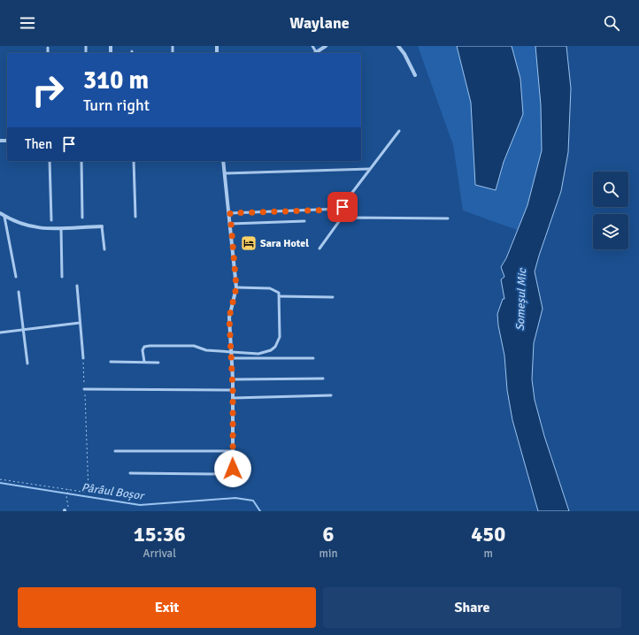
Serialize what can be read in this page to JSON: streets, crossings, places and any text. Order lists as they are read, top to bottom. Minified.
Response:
{"water":["Someșul Mic","Pârâul Boșor"],"places":{"hotel":["Sara Hotel"]},"page":{"header":"Waylane","turn":["310 m","Turn right"],"then":"Then","eta":["15:36","Arrival","6","min","450","m"],"buttons":["Exit","Share"]}}
